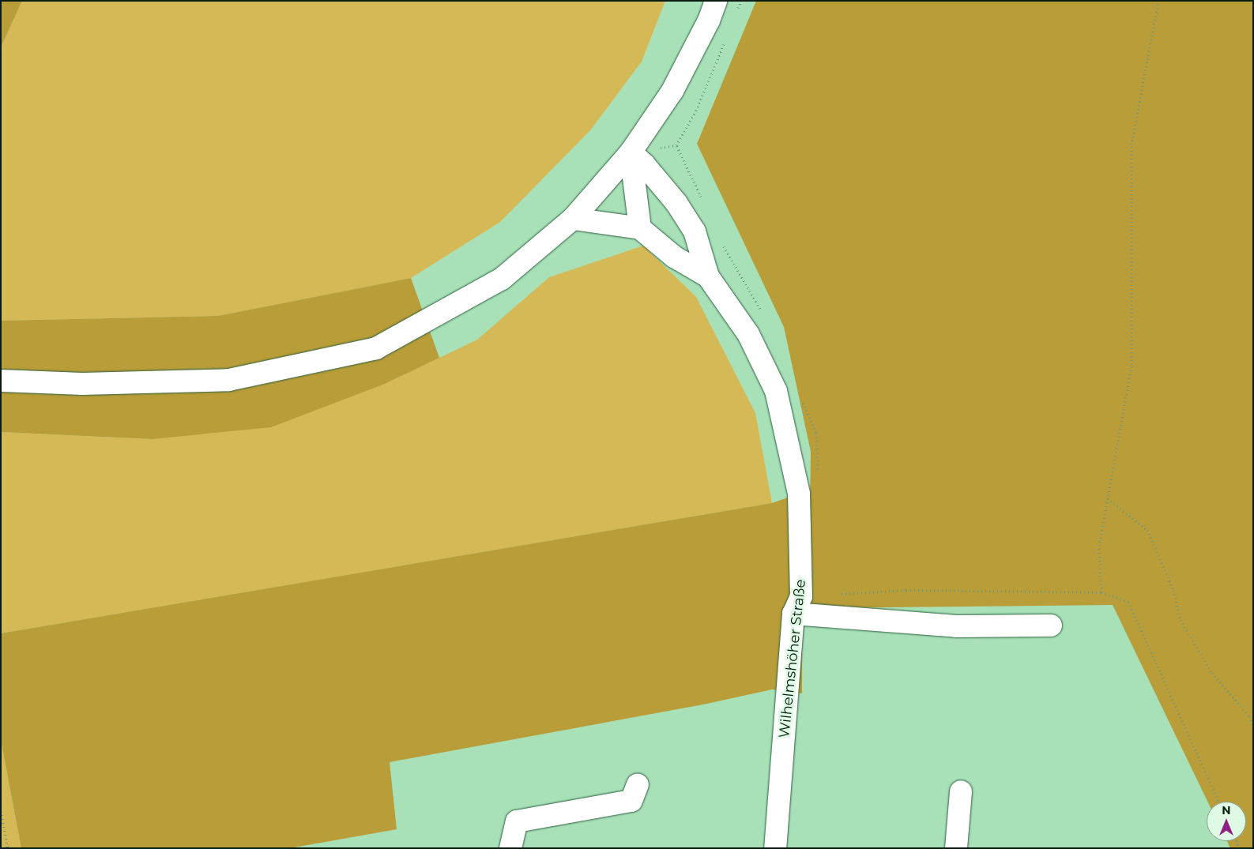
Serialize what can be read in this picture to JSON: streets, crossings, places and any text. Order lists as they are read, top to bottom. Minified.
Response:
{"streets":{"street":["Wilhelmshöher Straße"]},"north":"top"}
